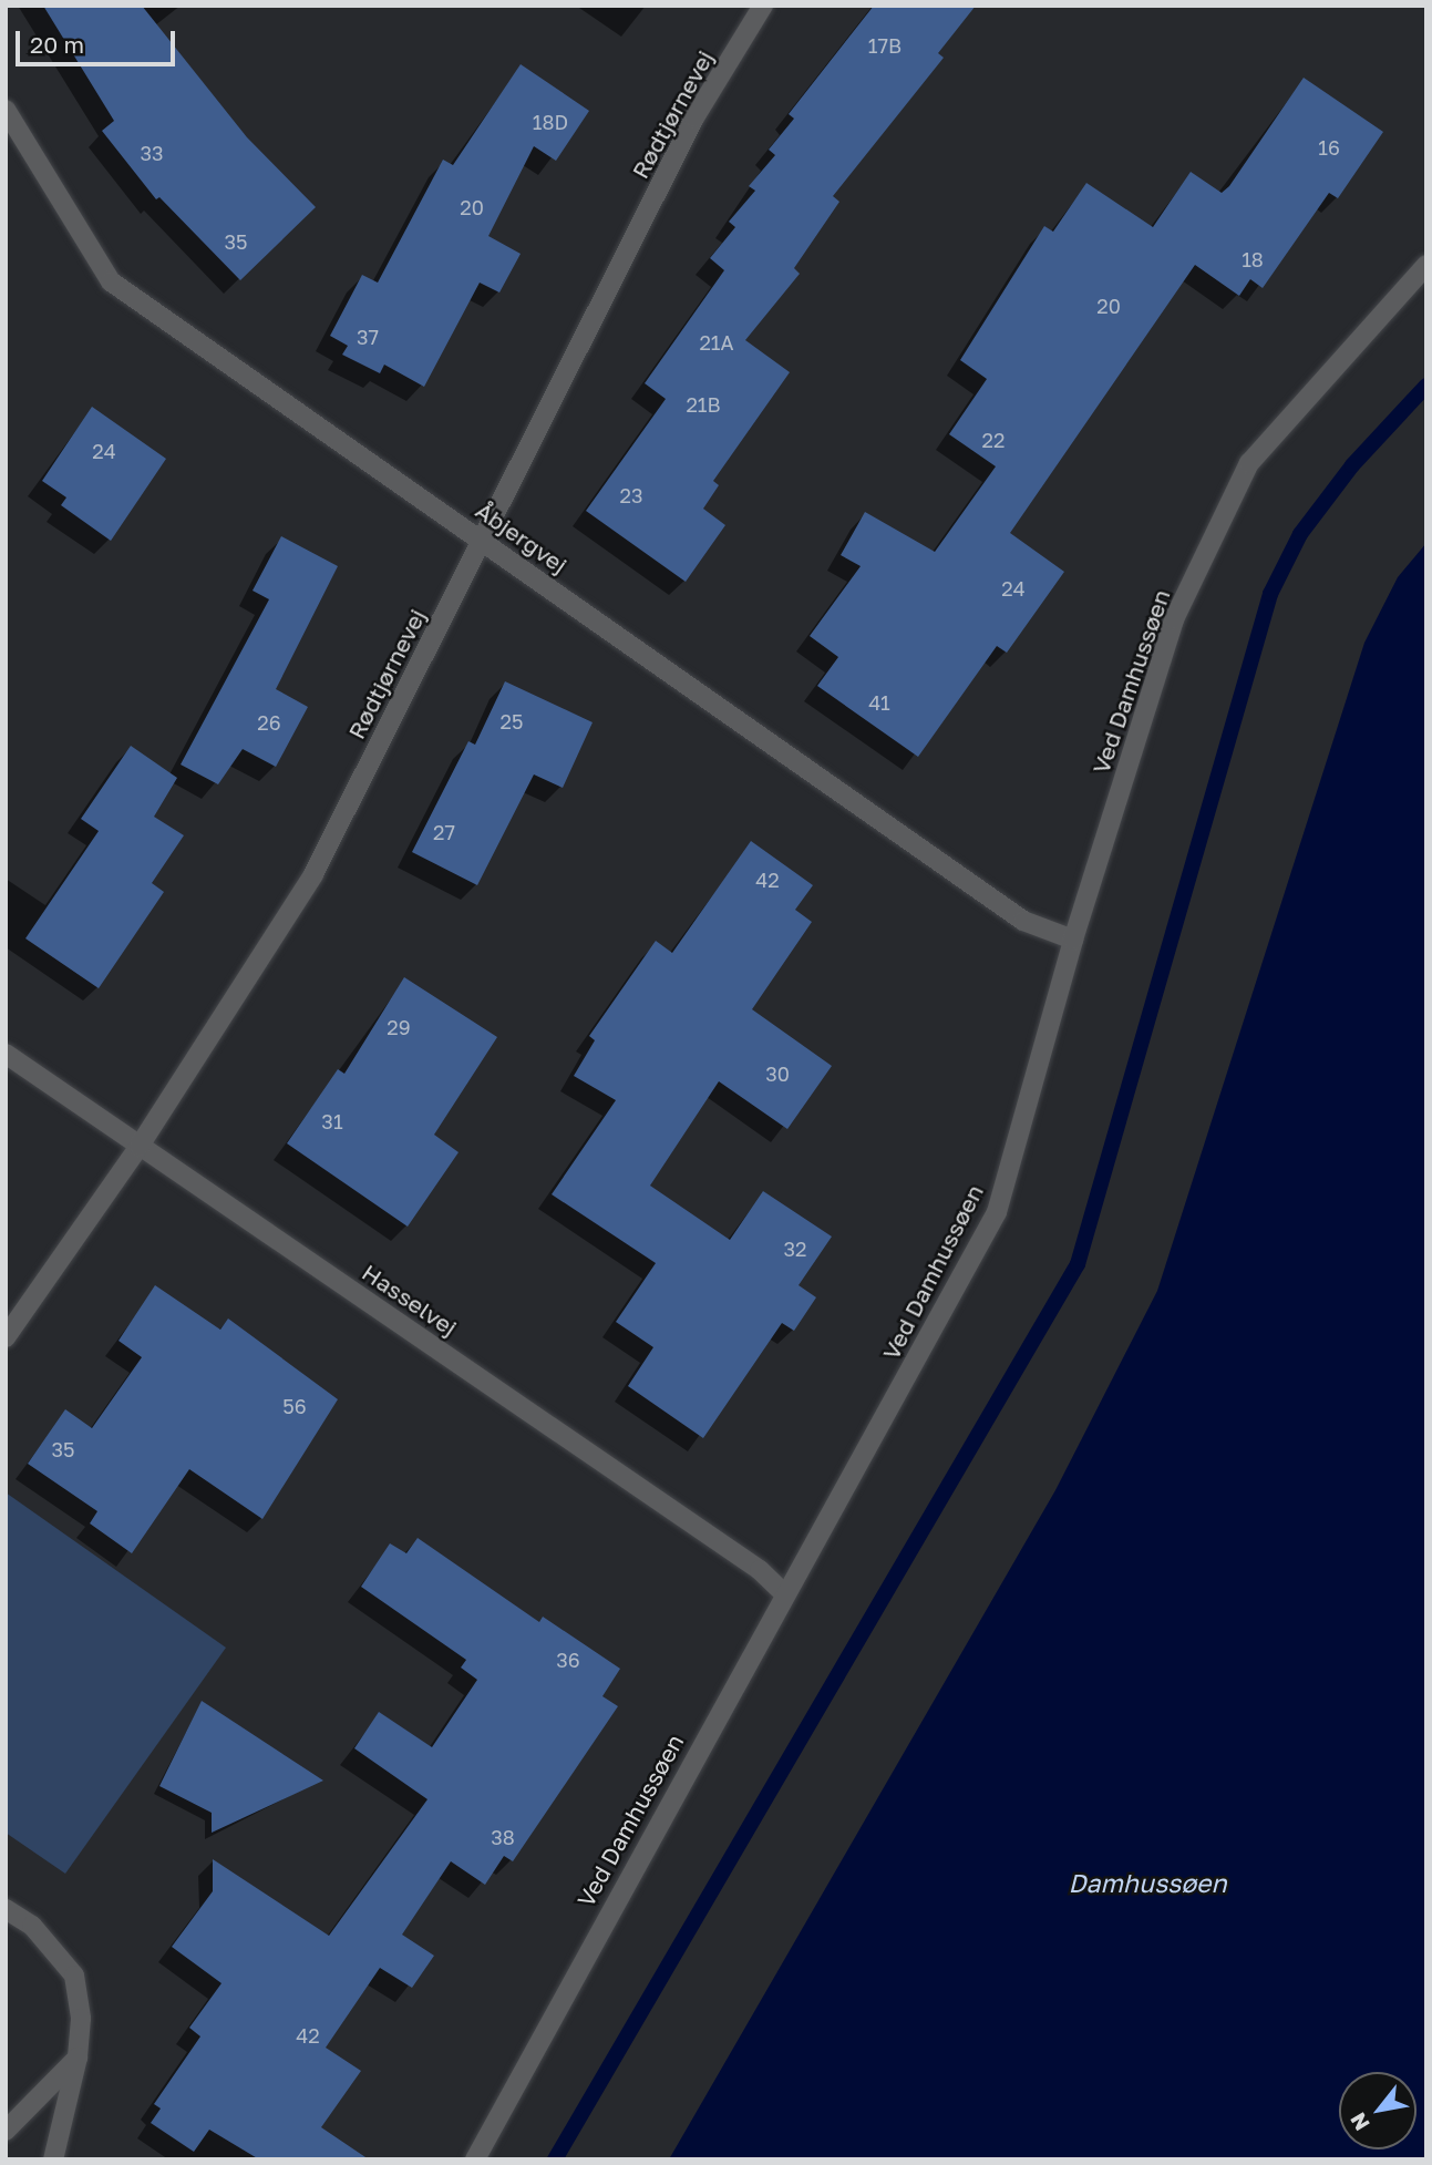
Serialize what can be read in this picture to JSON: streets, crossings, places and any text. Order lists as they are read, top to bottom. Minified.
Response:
{"streets":{"street":["Rødtjørnevej","Åbjergvej","Ved Damhussøen","Hasselvej"]},"crossings":[["Rødtjørnevej","Åbjergvej"],["Rødtjørnevej","Hasselvej"],["Åbjergvej","Ved Damhussøen"],["Ved Damhussøen","Hasselvej"]],"water":["Damhussøen"],"house_numbers":["17B","18D","16","33","20","35","18","20","37","21A","21B","22","24","23","24","41","25","26","27","42","29","30","31","32","56","35","36","38","42"],"scale_bar":"20 m","north":"bottom left"}
